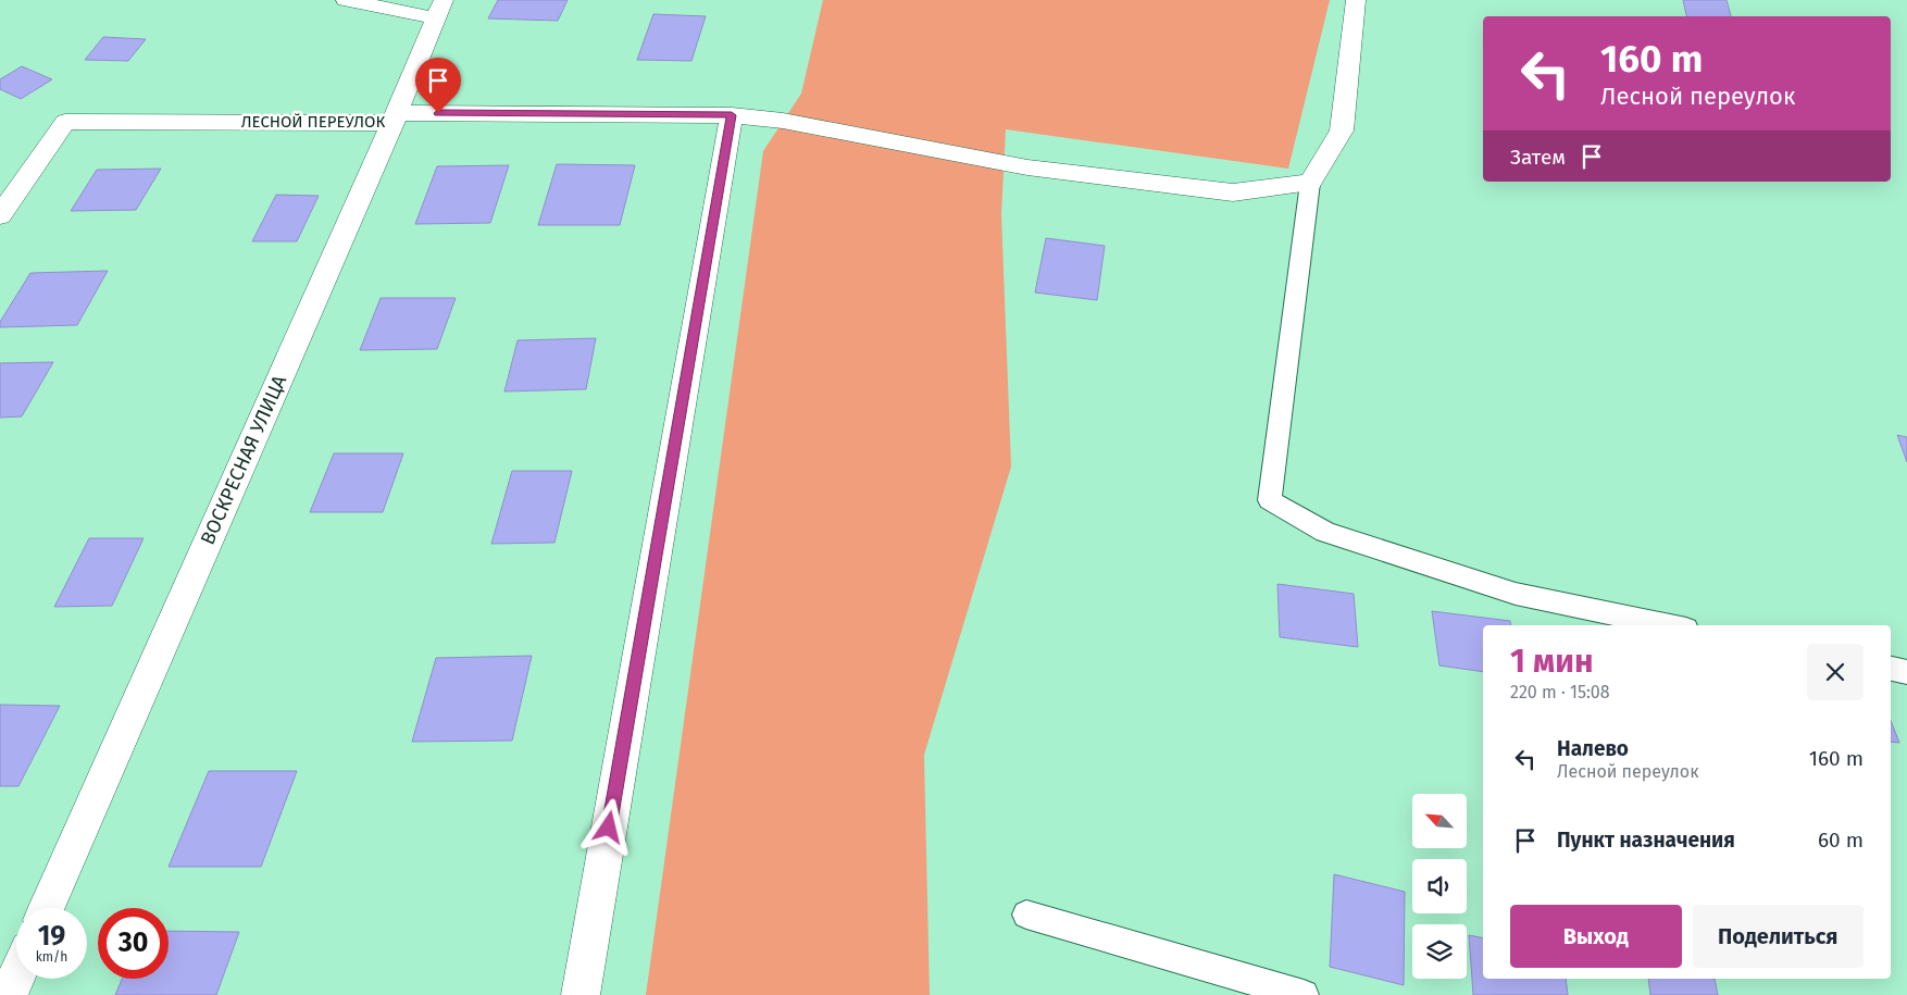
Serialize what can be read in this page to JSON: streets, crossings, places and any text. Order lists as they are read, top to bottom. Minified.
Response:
{"streets":{"street":["ЛЕСНОЙ ПЕРЕУЛОК","ВОСКРЕСНАЯ УЛИЦА"]},"crossings":[["ЛЕСНОЙ ПЕРЕУЛОК","ВОСКРЕСНАЯ УЛИЦА"]],"north":"top left","page":{"turn":["160 m","Лесной переулок"],"then":"Затем","heading":["1 мин","220 m · 15:08"],"list":[{"name":"Налево","note":"Лесной переулок","value":"160 m"},{"name":"Пункт назначения","value":"60 m"}],"buttons":["Выход","Поделиться"],"speed":"19 km/h","limit":"30"}}
